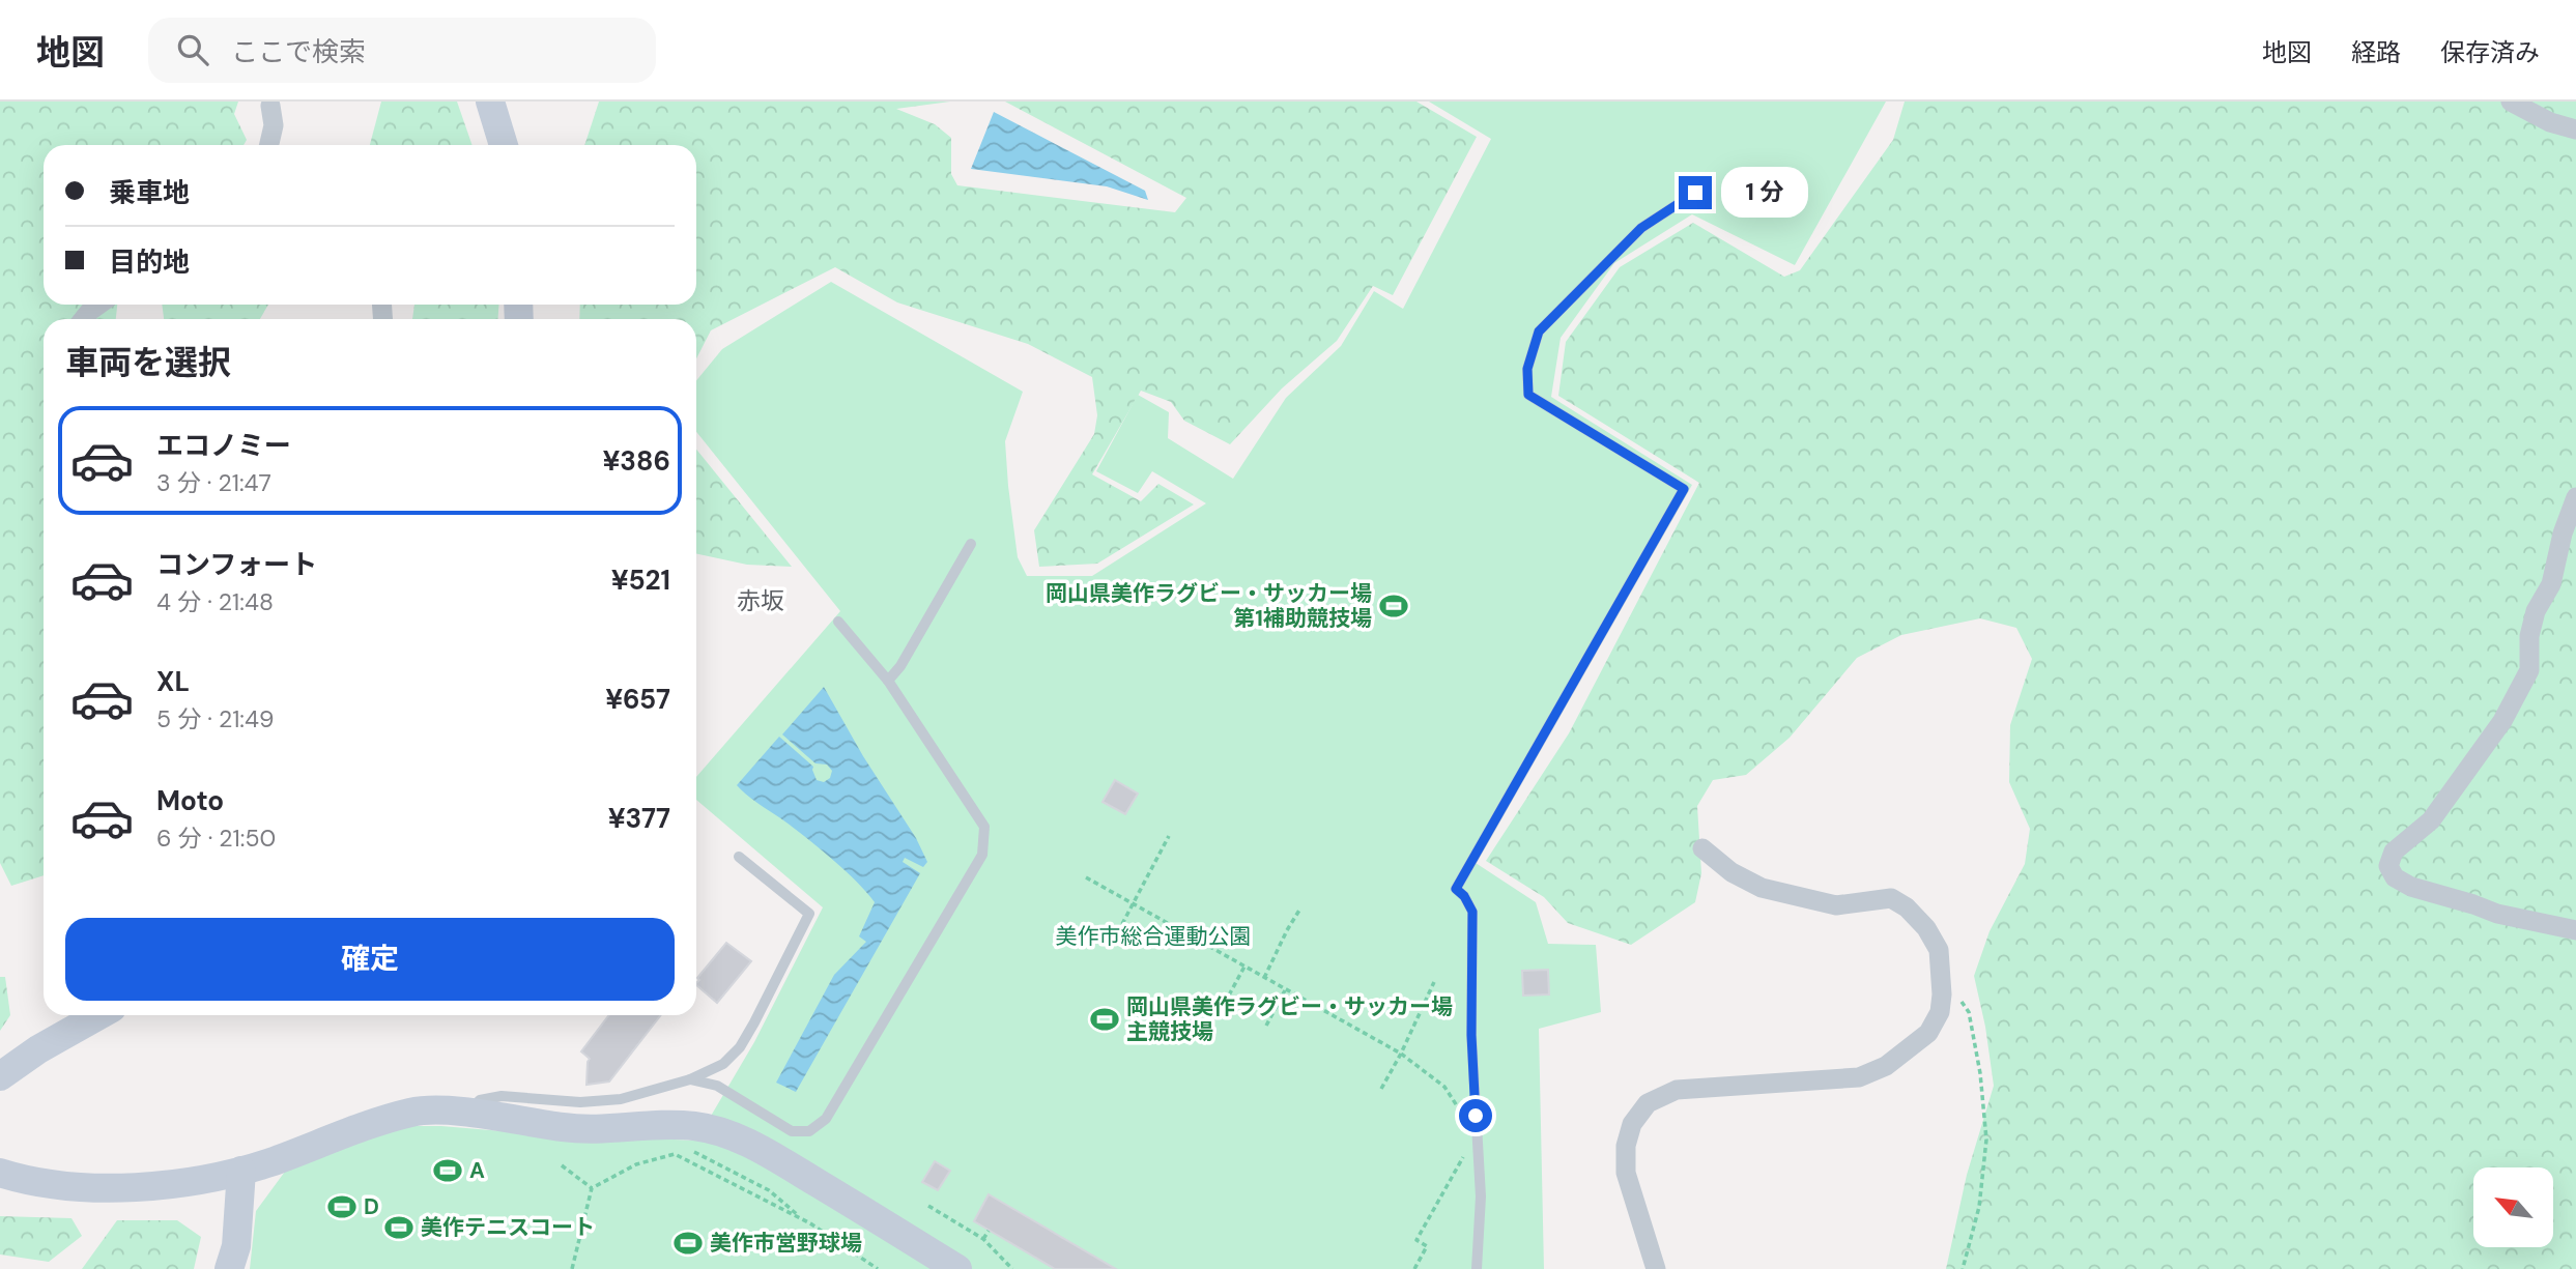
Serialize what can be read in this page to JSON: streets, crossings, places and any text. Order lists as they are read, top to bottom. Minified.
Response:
{"districts":["赤坂"],"parks":["美作市総合運動公園"],"places":{"sports":["岡山県美作ラグビー・サッカー場 第1補助競技場","岡山県美作ラグビー・サッカー場 主競技場","A","D","美作テニスコート","美作市営野球場"]},"north":"top left","page":{"header":"地図","search":"ここで検索","nav":["地図","経路","保存済み"],"banner":["乗車地","目的地"],"bubble":"1 分","heading":"車両を選択","list":[{"name":"エコノミー","note":"3 分 · 21:47","value":"¥386"},{"name":"コンフォート","note":"4 分 · 21:48","value":"¥521"},{"name":"XL","note":"5 分 · 21:49","value":"¥657"},{"name":"Moto","note":"6 分 · 21:50","value":"¥377"}],"buttons":"確定"}}
